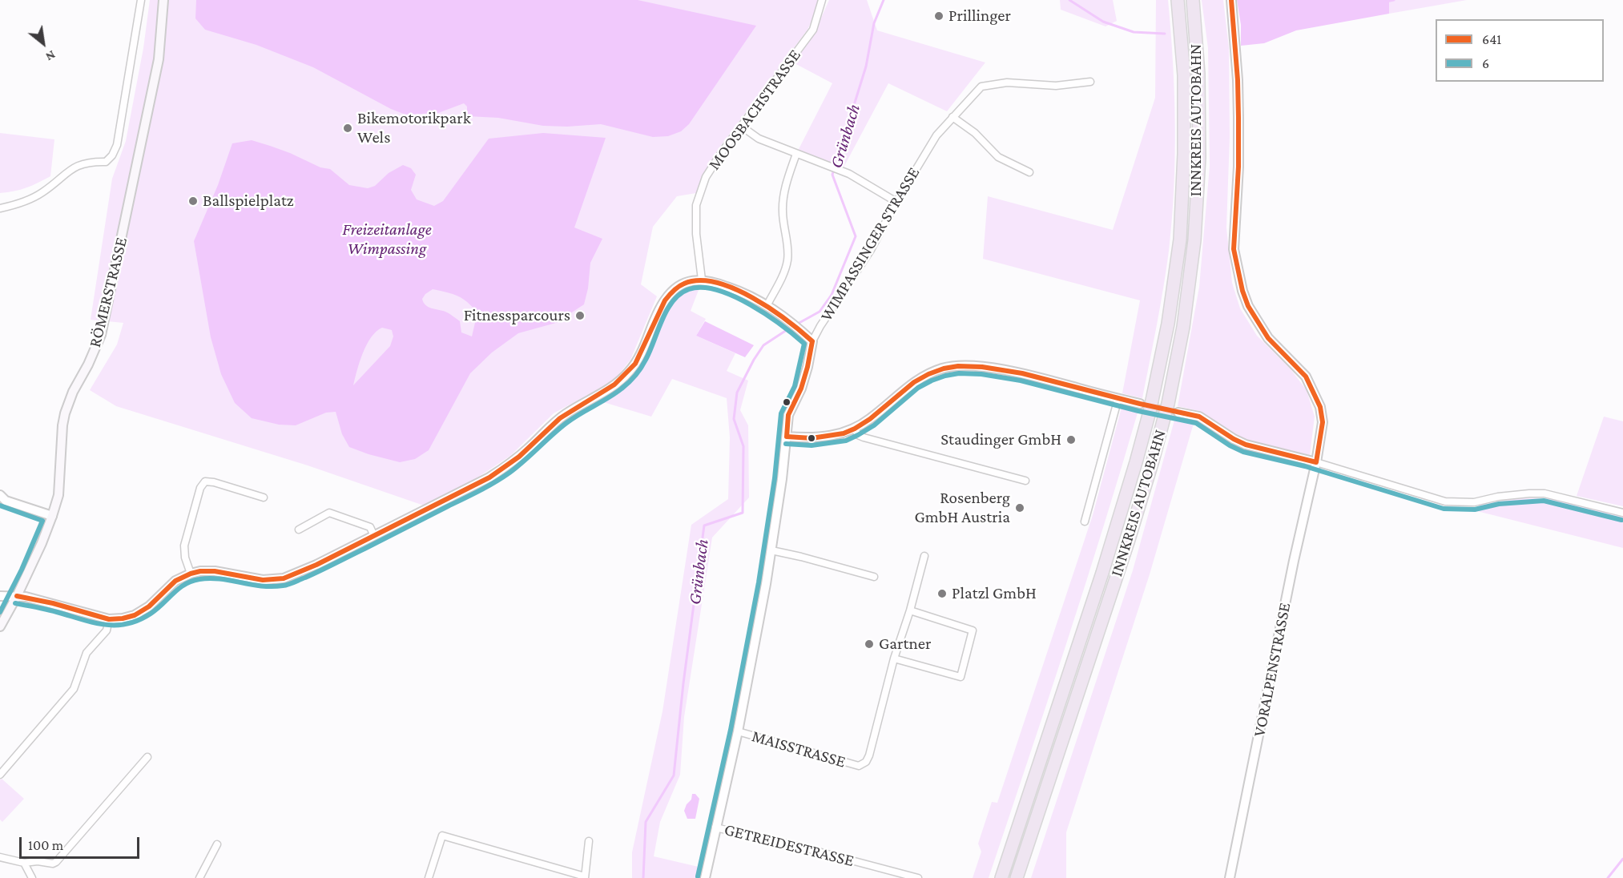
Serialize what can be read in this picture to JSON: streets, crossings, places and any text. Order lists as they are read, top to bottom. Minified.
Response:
{"streets":{"highway":["INNKREIS AUTOBAHN"],"main road":["RÖMERSTRASSE"],"street":["MOOSBACHSTRASSE","WIMPASSINGER STRASSE","VORALPENSTRASSE","MAISSTRASSE","GETREIDESTRASSE"]},"crossings":[["MOOSBACHSTRASSE","WIMPASSINGER STRASSE"]],"water":["Grünbach"],"parks":["Freizeitanlage Wimpassing"],"places":["Prillinger","Bikemotorikpark Wels","Ballspielplatz","Fitnessparcours","Staudinger GmbH","Rosenberg GmbH Austria","Platzl GmbH","Gartner"],"lines":["transit line 641","transit line 6"],"legend":["641","6"],"scale_bar":"100 m","north":"bottom right"}
